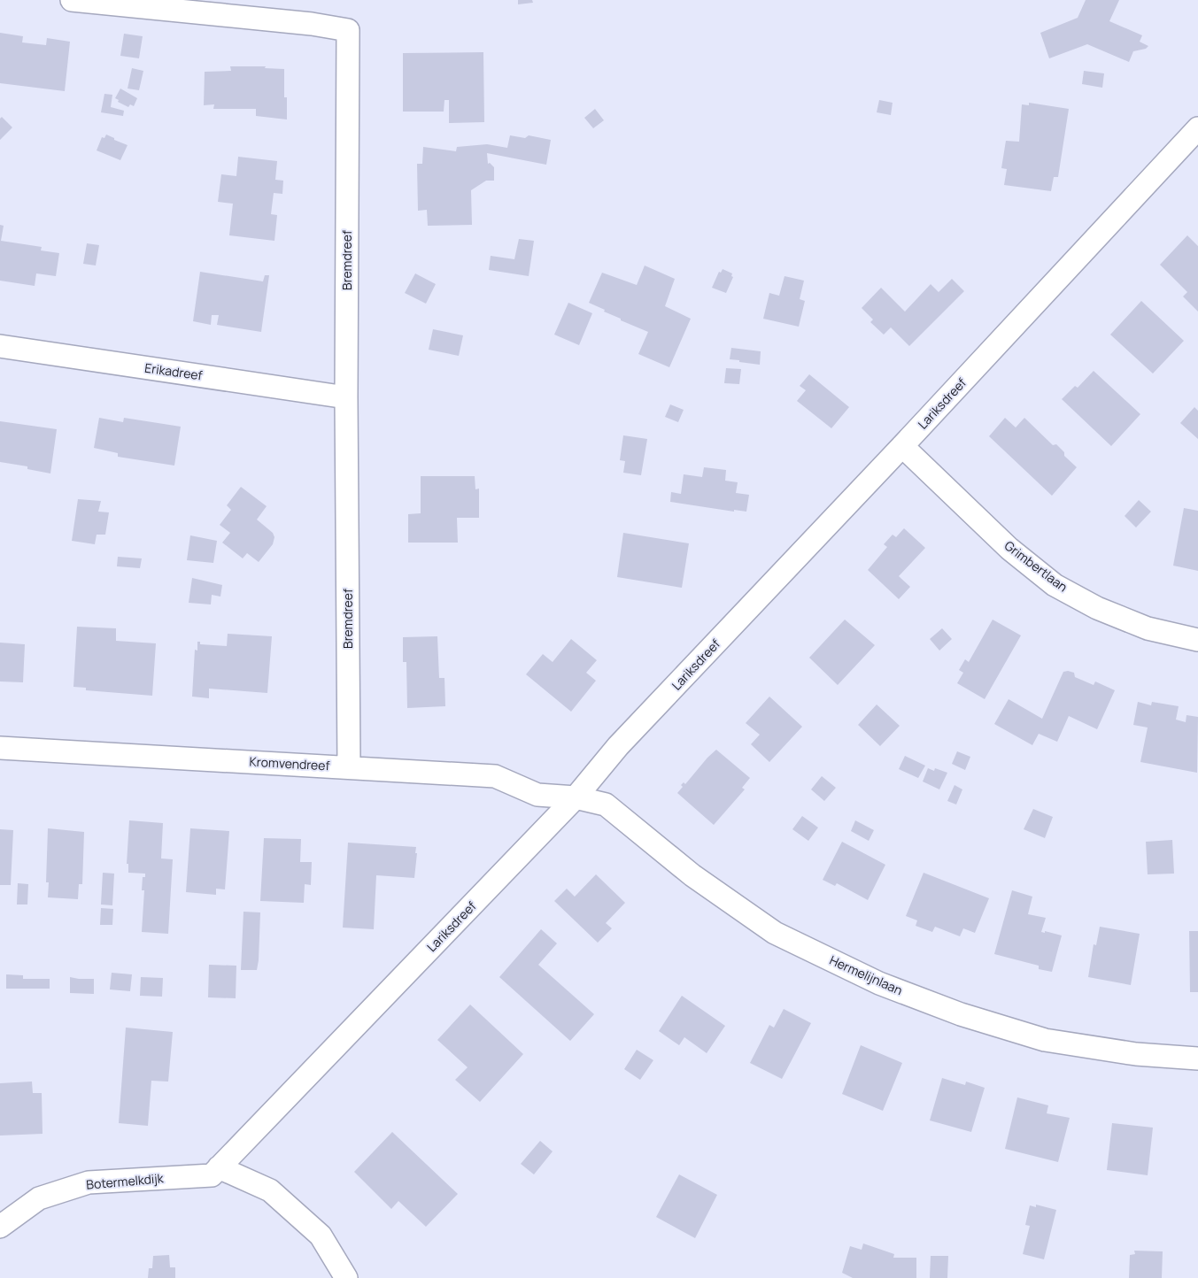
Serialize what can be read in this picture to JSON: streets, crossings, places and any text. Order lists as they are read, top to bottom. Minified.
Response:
{"streets":{"street":["Bremdreef","Erikadreef","Lariksdreef","Grimbertlaan","Kromvendreef","Hermelijnlaan","Botermelkdijk"]},"crossings":[["Bremdreef","Erikadreef"],["Bremdreef","Kromvendreef"],["Lariksdreef","Grimbertlaan"],["Lariksdreef","Kromvendreef"],["Lariksdreef","Hermelijnlaan"],["Lariksdreef","Botermelkdijk"],["Kromvendreef","Hermelijnlaan"]]}
